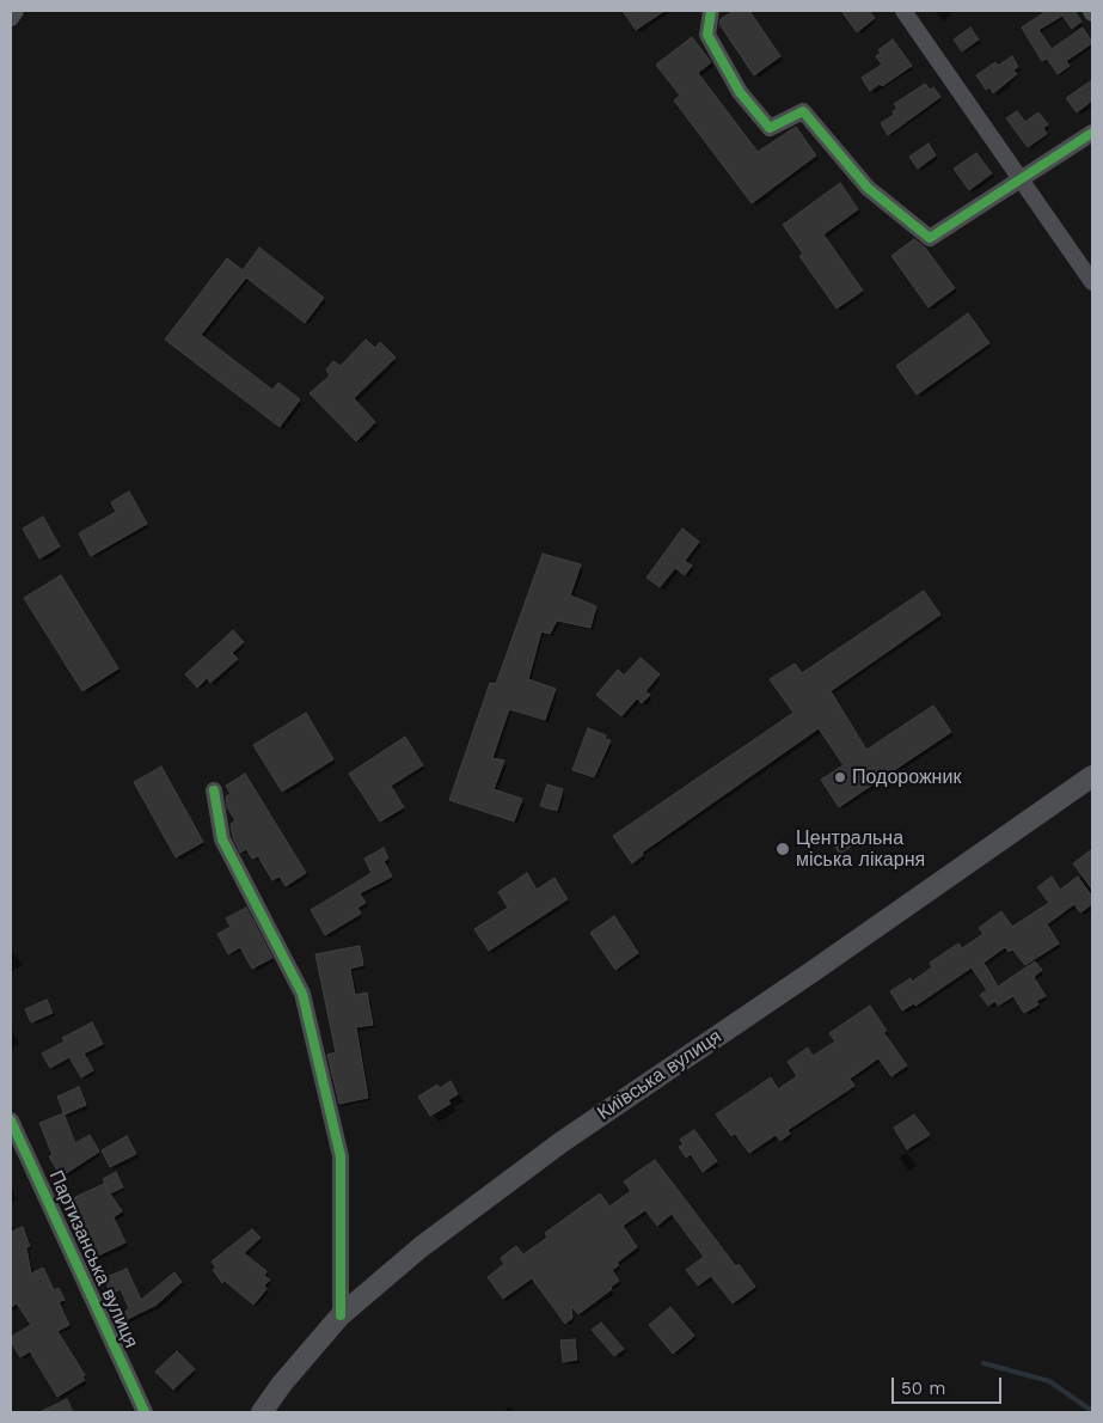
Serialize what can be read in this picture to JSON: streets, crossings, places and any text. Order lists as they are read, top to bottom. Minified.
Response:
{"streets":{"main road":["Київська вулиця"],"street":["Партизанська вулиця"]},"places":["Подорожник","Центральна міська лікарня"],"scale_bar":"50 m"}
